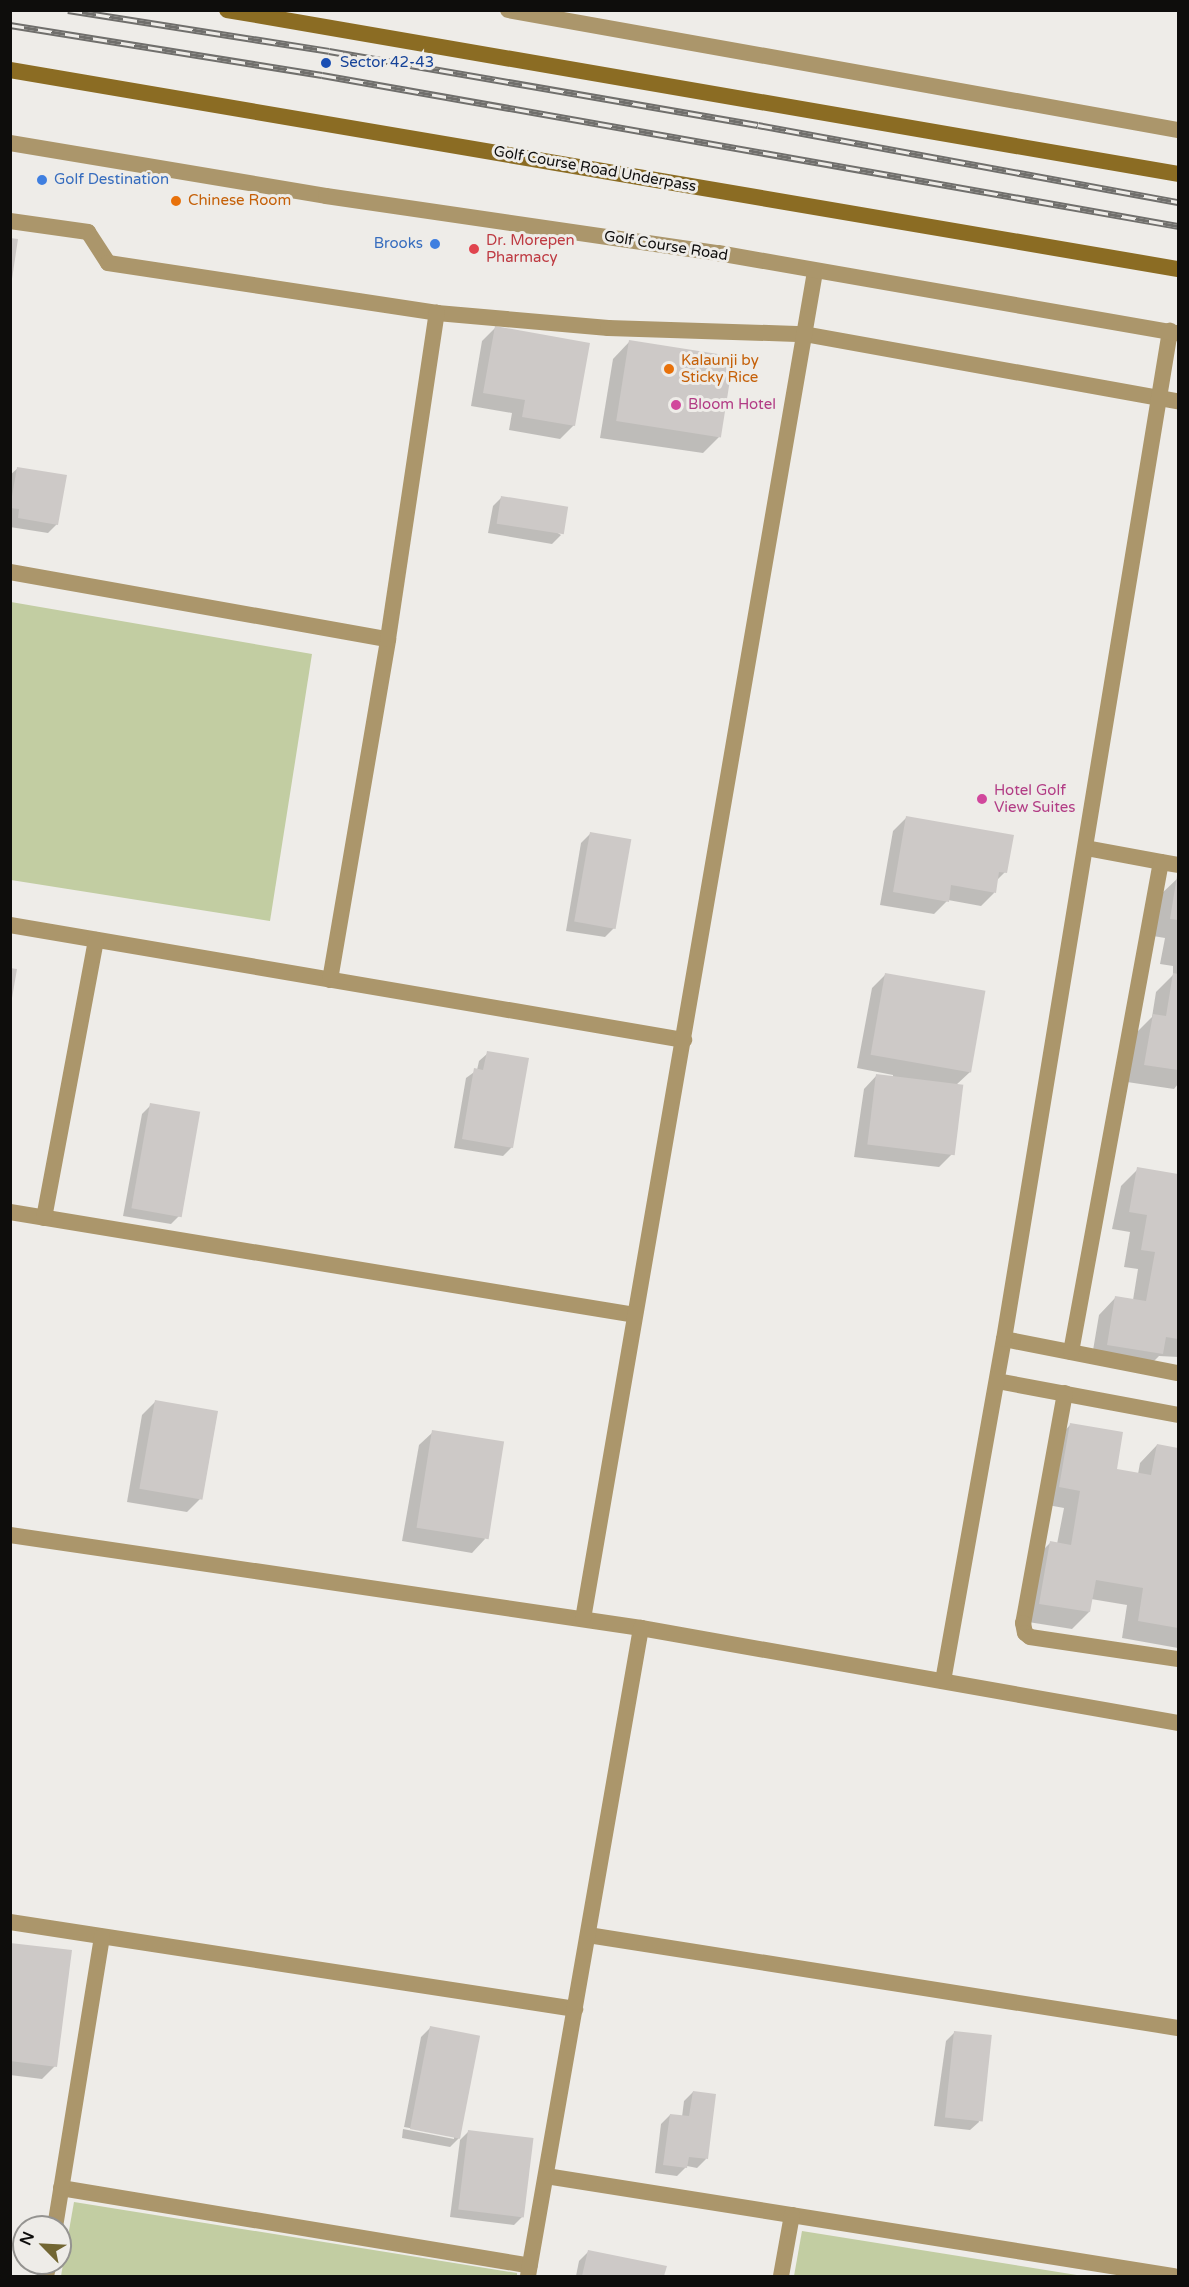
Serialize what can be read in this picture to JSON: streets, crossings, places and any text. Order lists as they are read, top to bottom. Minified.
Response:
{"streets":{"main road":["Golf Course Road Underpass"],"street":["Golf Course Road"]},"places":["Sector 42-43","Golf Destination","Chinese Room","Brooks","Dr. Morepen Pharmacy","Kalaunji by Sticky Rice","Bloom Hotel","Hotel Golf View Suites"],"north":"top left"}
